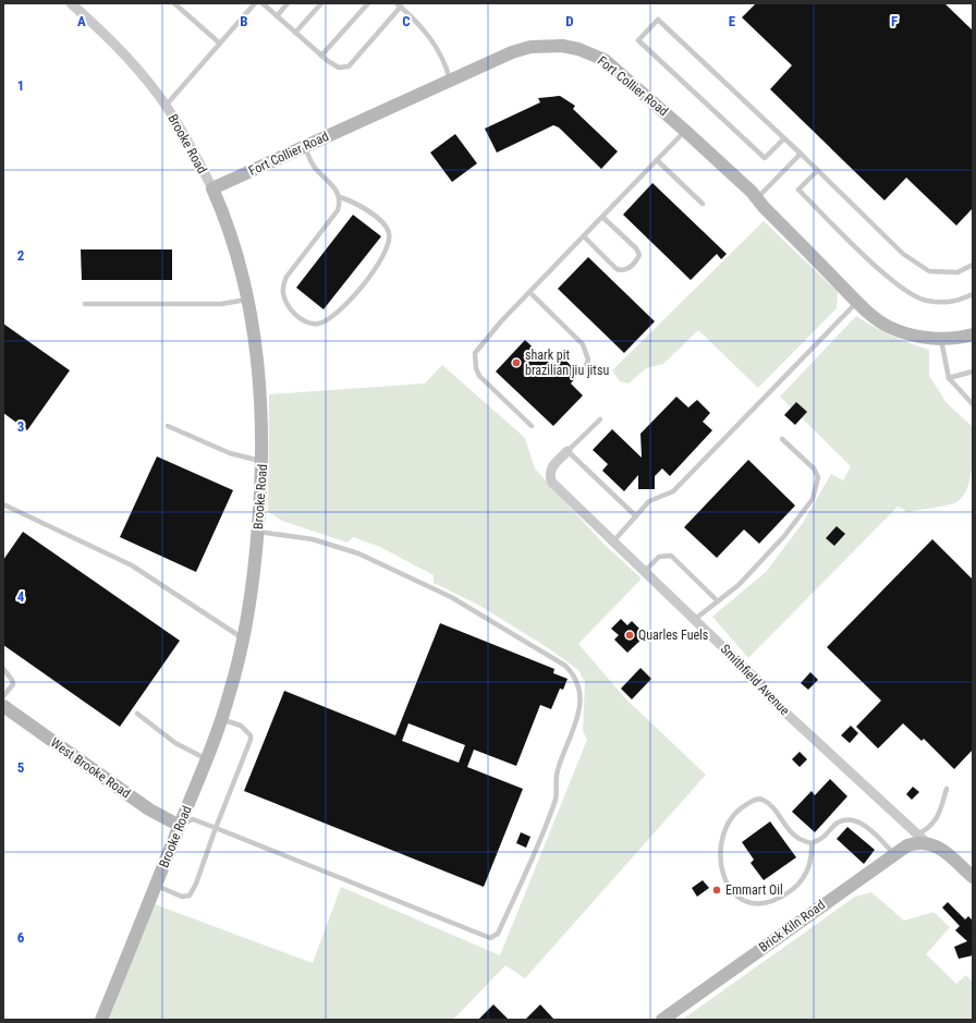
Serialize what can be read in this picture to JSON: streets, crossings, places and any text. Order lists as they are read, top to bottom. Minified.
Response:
{"streets":{"street":["Fort Collier Road","Brooke Road","Smithfield Avenue","West Brooke Road","Brick Kiln Road"]},"crossings":[["Fort Collier Road","Brooke Road"],["Brooke Road","West Brooke Road"],["Smithfield Avenue","Brick Kiln Road"]],"places":["shark pit brazilian jiu jitsu","Quarles Fuels","Emmart Oil"],"grid":{"columns":["A","B","C","D","E","F"],"rows":["1","2","3","4","5","6"]}}
